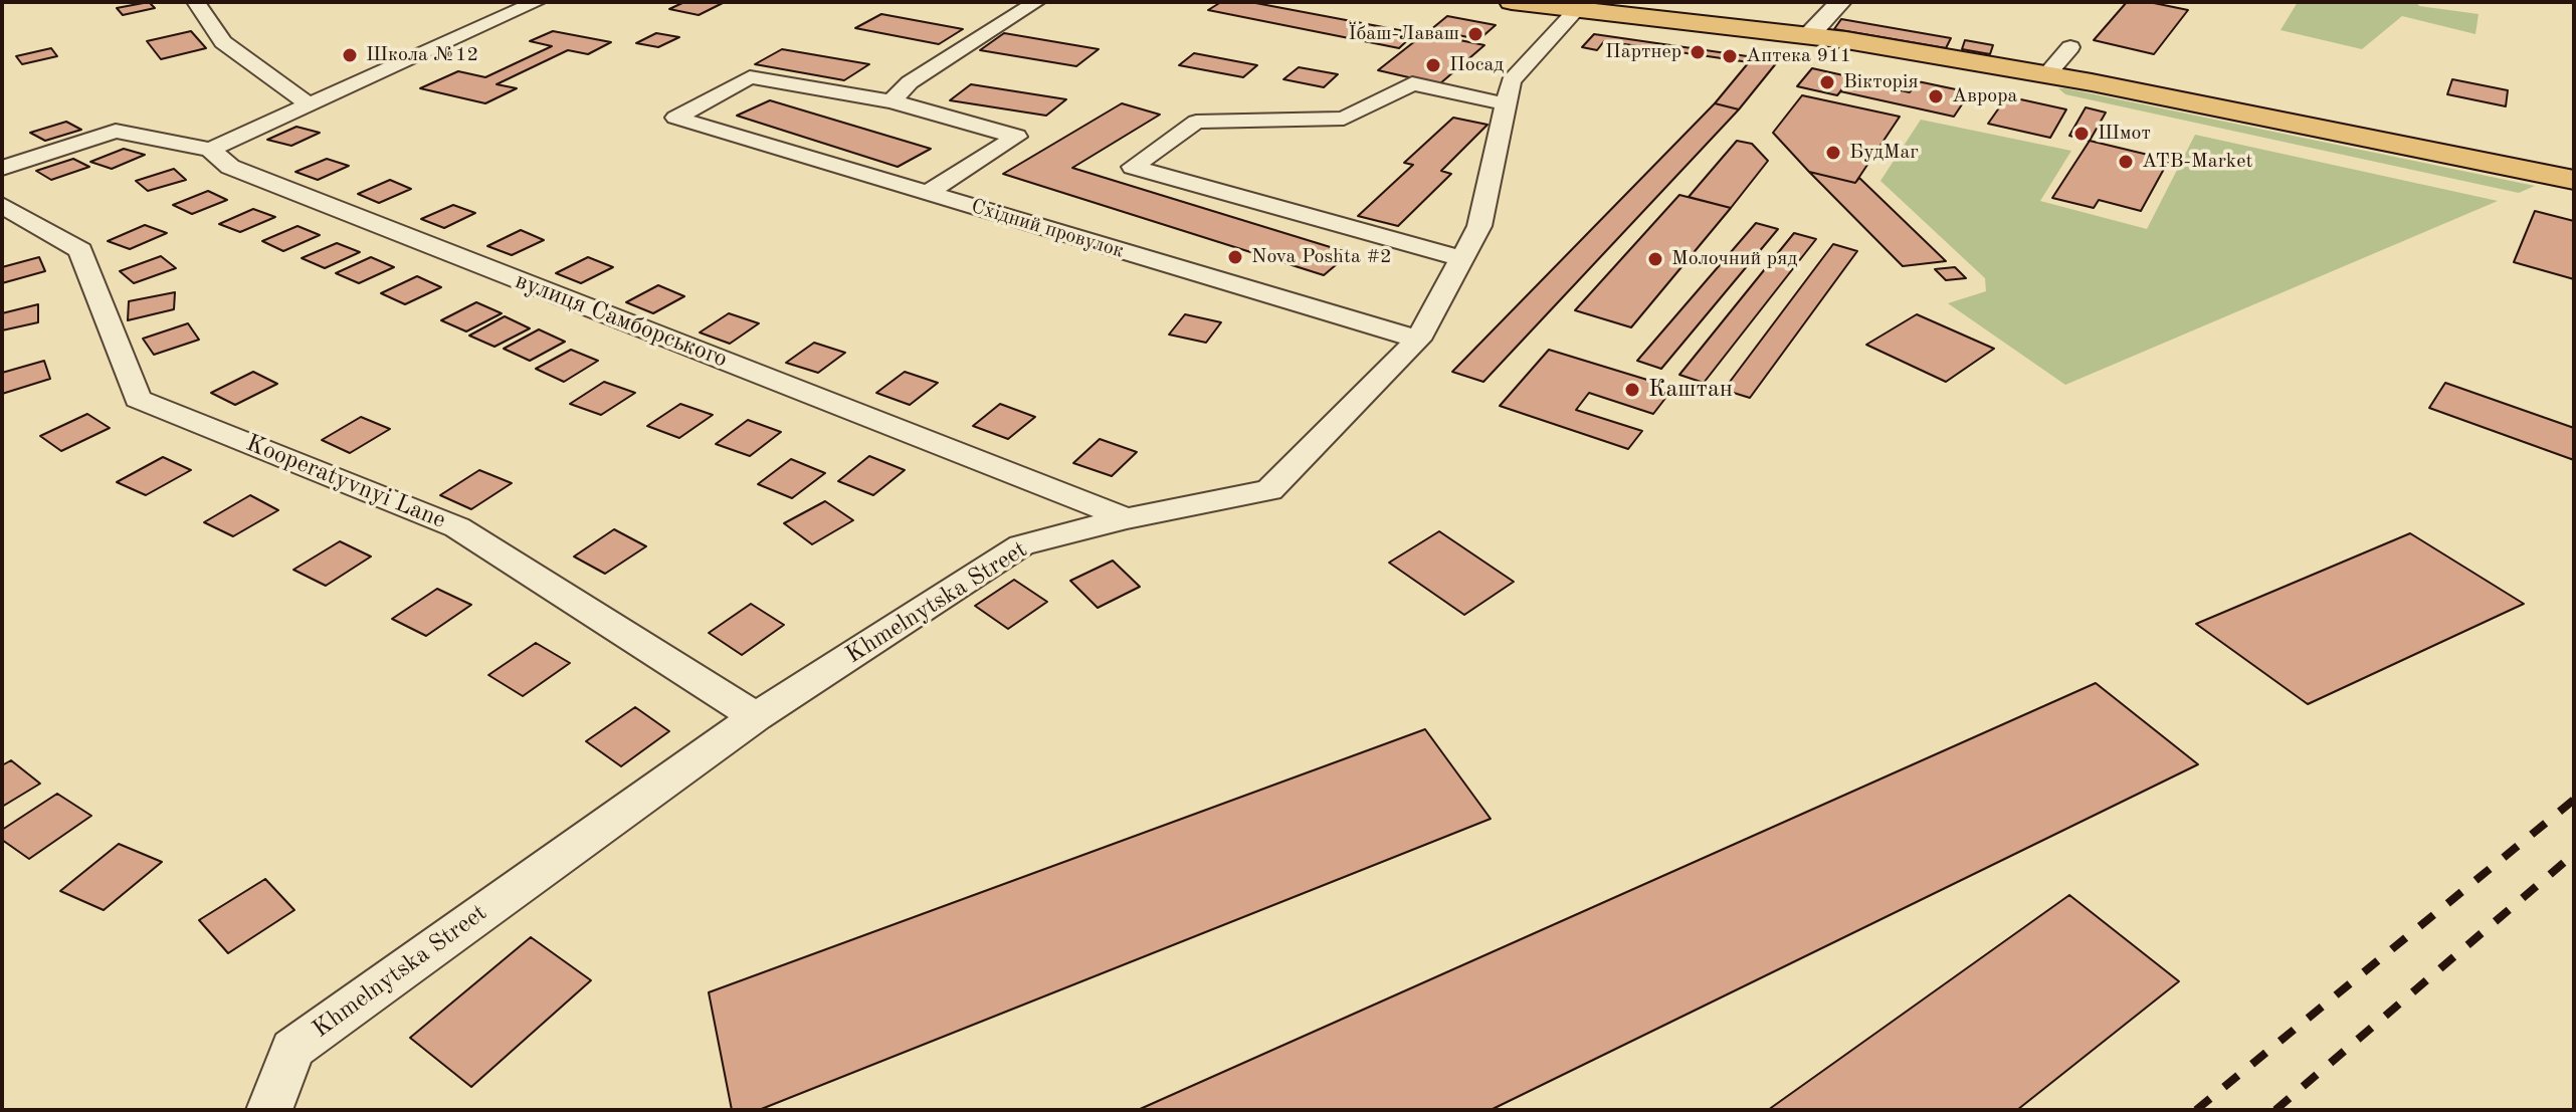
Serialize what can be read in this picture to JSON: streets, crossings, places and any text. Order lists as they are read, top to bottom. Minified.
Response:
{"streets":{"street":["Східний провулок","вулиця Самборського","Kooperatyvnyi Lane","Khmelnytska Street"]},"crossings":[["Східний провулок","Khmelnytska Street"],["вулиця Самборського","Khmelnytska Street"],["Kooperatyvnyi Lane","Khmelnytska Street"]],"places":["Їбаш-Лаваш","Партнер","Школа №12","Аптека 911","Посад","Вікторія","Аврора","Шмот","БудМаг","ATB-Market","Nova Poshta #2","Молочний ряд","Каштан"]}
